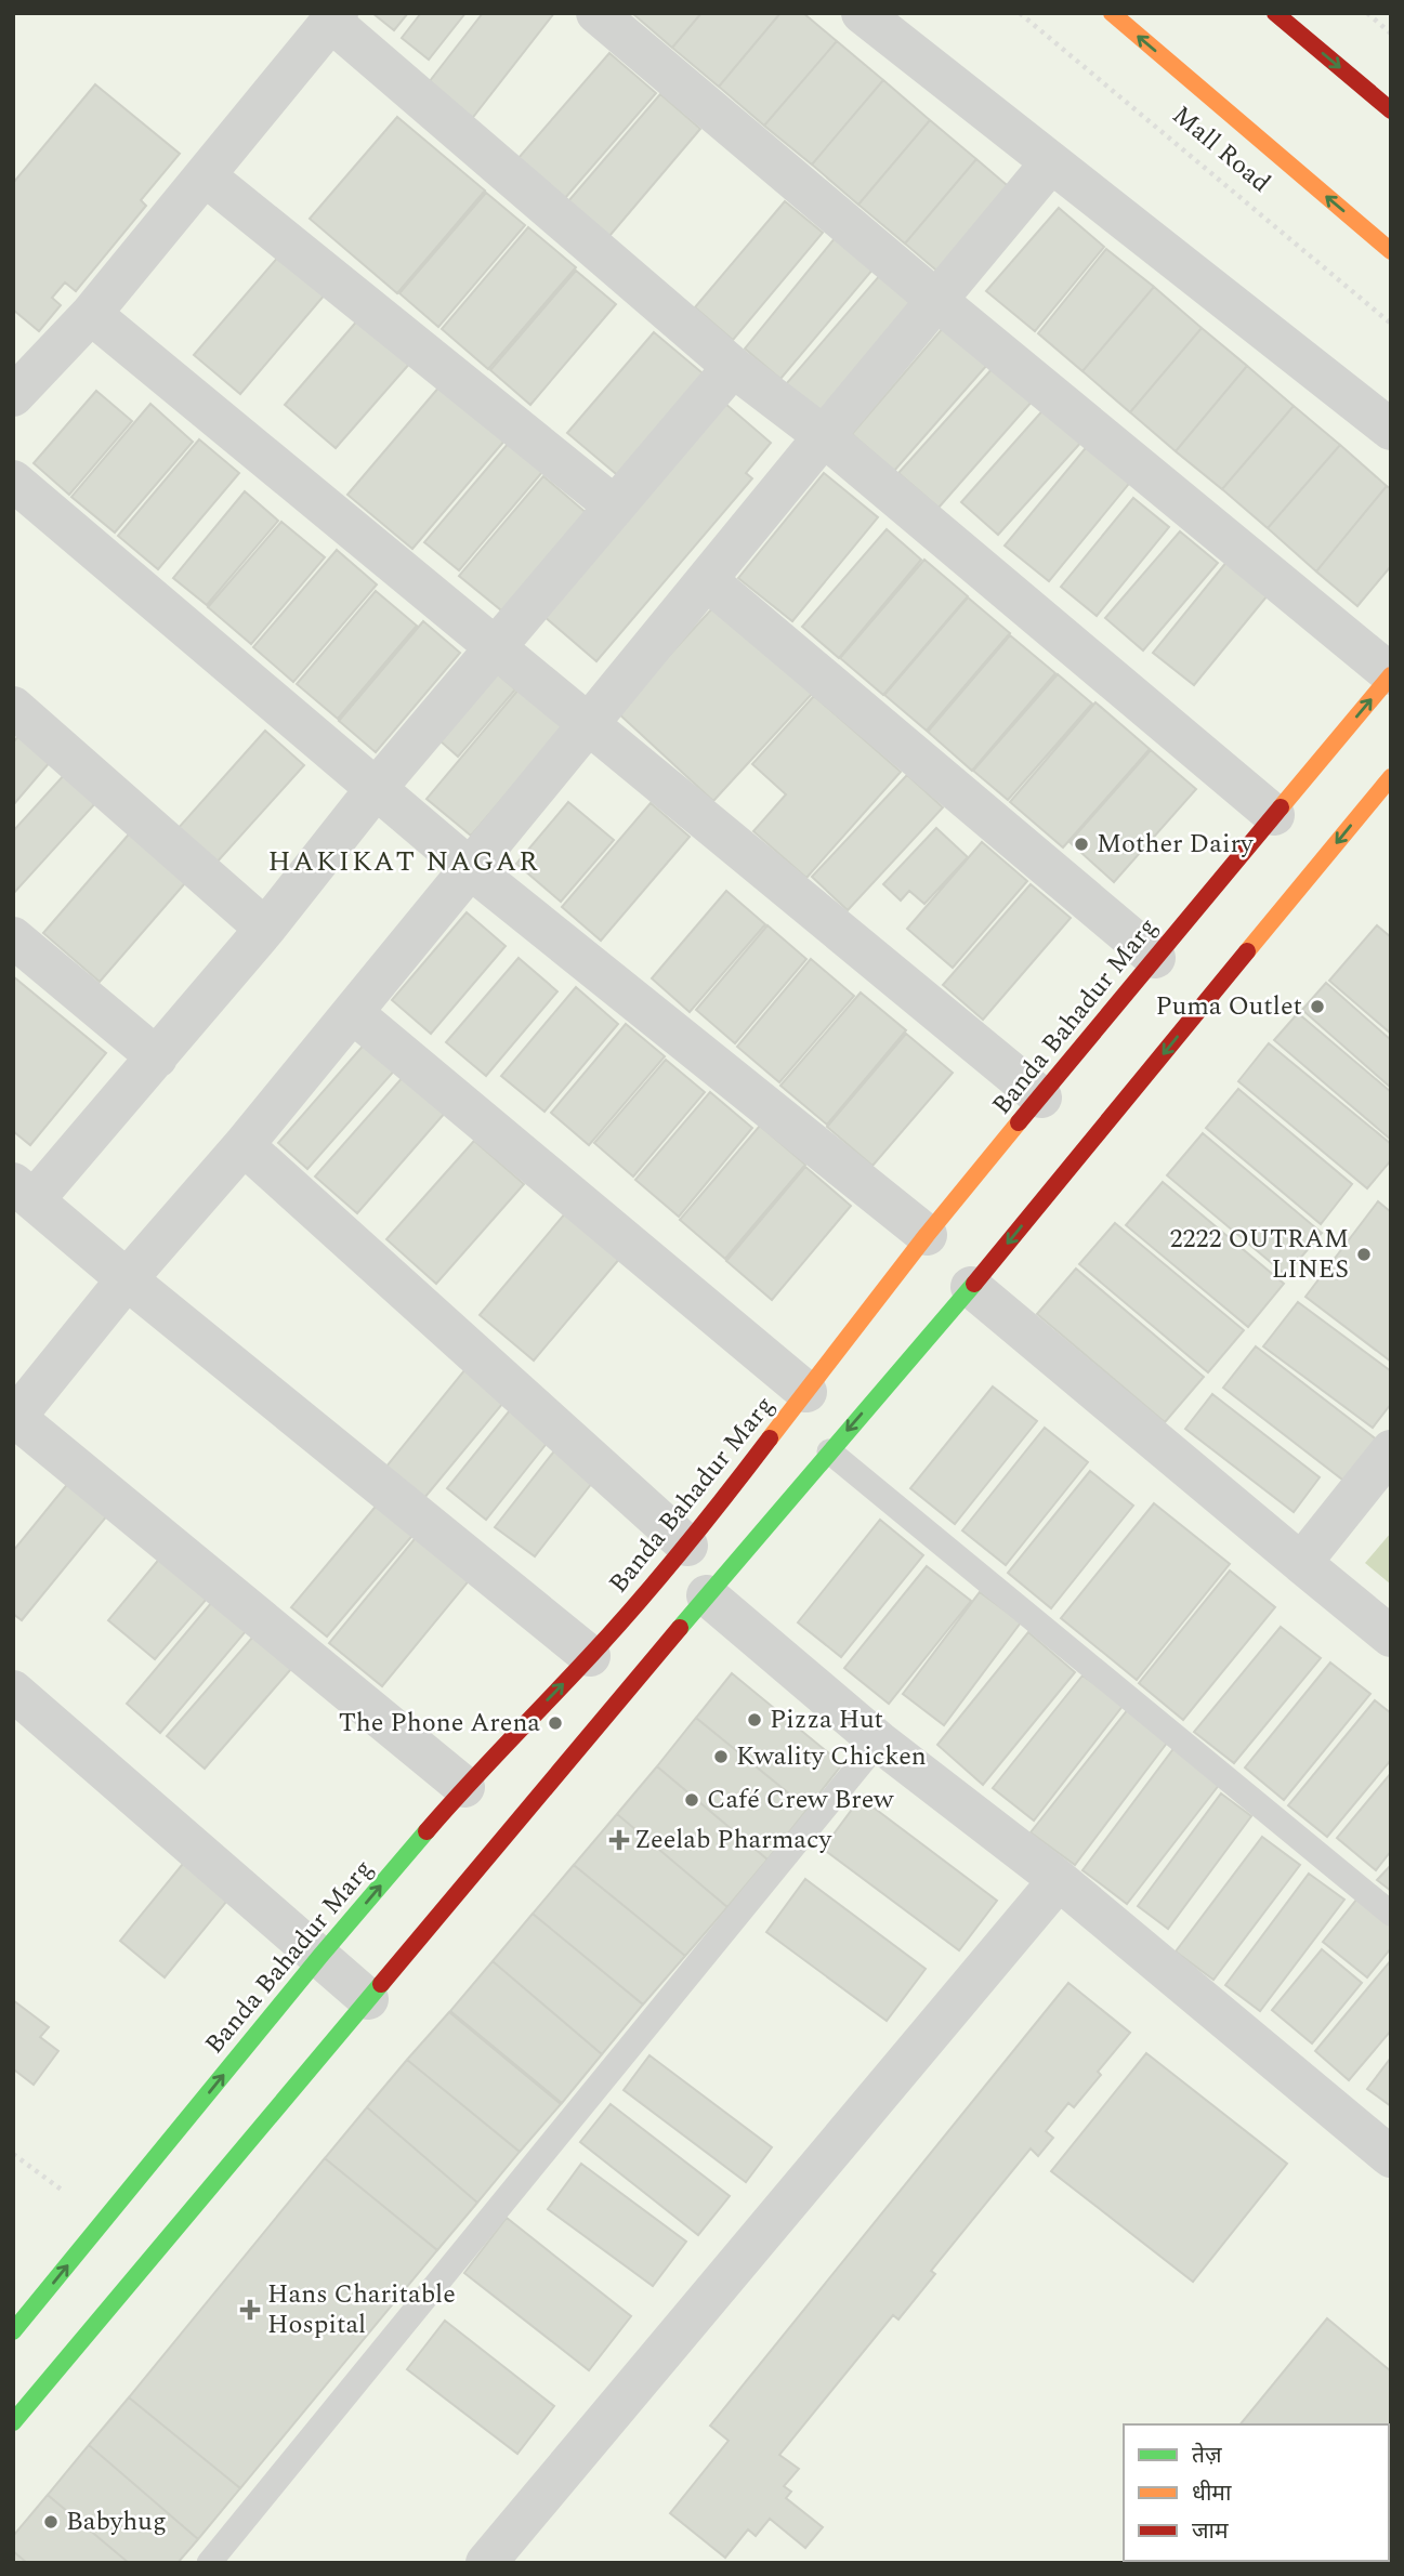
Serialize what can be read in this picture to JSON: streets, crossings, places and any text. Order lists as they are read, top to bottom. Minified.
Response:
{"streets":{"street":["Mall Road","Banda Bahadur Marg"]},"districts":["HAKIKAT NAGAR"],"places":{"other":["Mother Dairy","Puma Outlet","2222 OUTRAM LINES","Pizza Hut","The Phone Arena","Kwality Chicken","Café Crew Brew","Babyhug"],"health":["Zeelab Pharmacy","Hans Charitable Hospital"]},"legend":["तेज़","धीमा","जाम"]}
